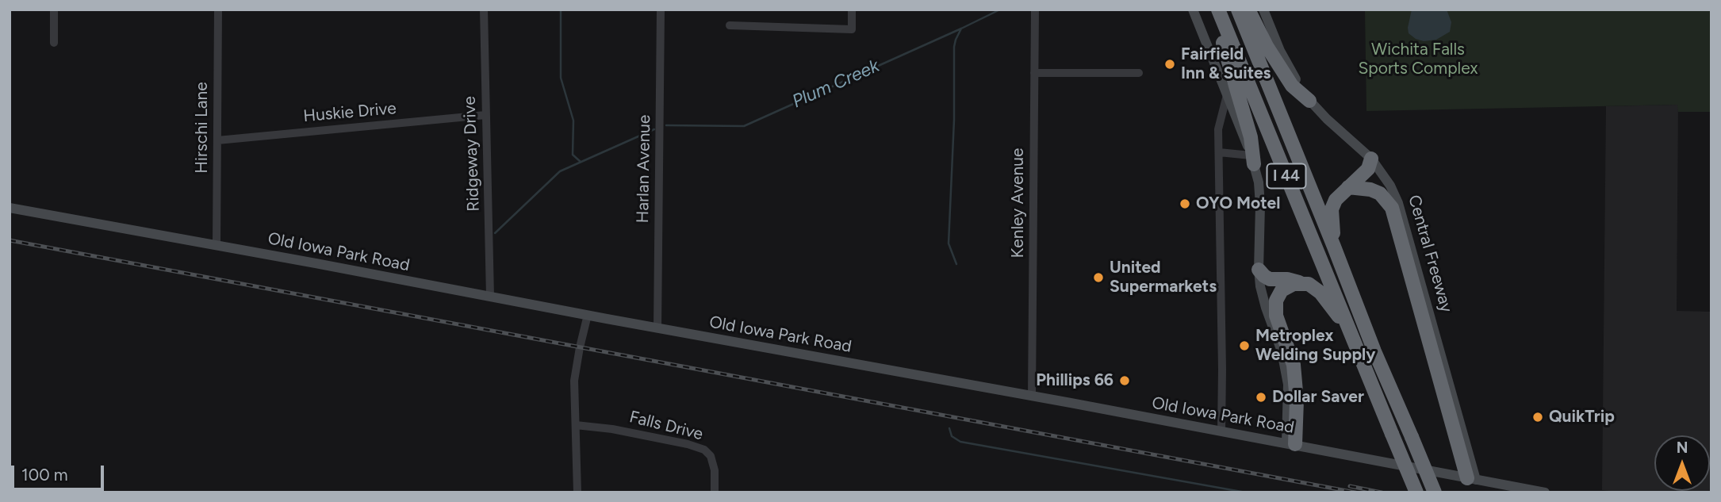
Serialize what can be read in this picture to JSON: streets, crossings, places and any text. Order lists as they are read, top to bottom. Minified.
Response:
{"streets":{"highway":["I 44"],"main road":["Old Iowa Park Road","Central Freeway"],"street":["Huskie Drive","Hirschi Lane","Ridgeway Drive","Harlan Avenue","Kenley Avenue","Falls Drive"]},"crossings":[["Huskie Drive","Hirschi Lane"],["Huskie Drive","Ridgeway Drive"],["Hirschi Lane","Old Iowa Park Road"],["Ridgeway Drive","Old Iowa Park Road"],["Harlan Avenue","Old Iowa Park Road"],["Kenley Avenue","Old Iowa Park Road"],["Old Iowa Park Road","Central Freeway"]],"water":["Plum Creek"],"parks":["Wichita Falls Sports Complex"],"places":["Fairfield Inn & Suites","OYO Motel","United Supermarkets","Metroplex Welding Supply","Phillips 66","Dollar Saver","QuikTrip"],"scale_bar":"100 m","north":"top"}
